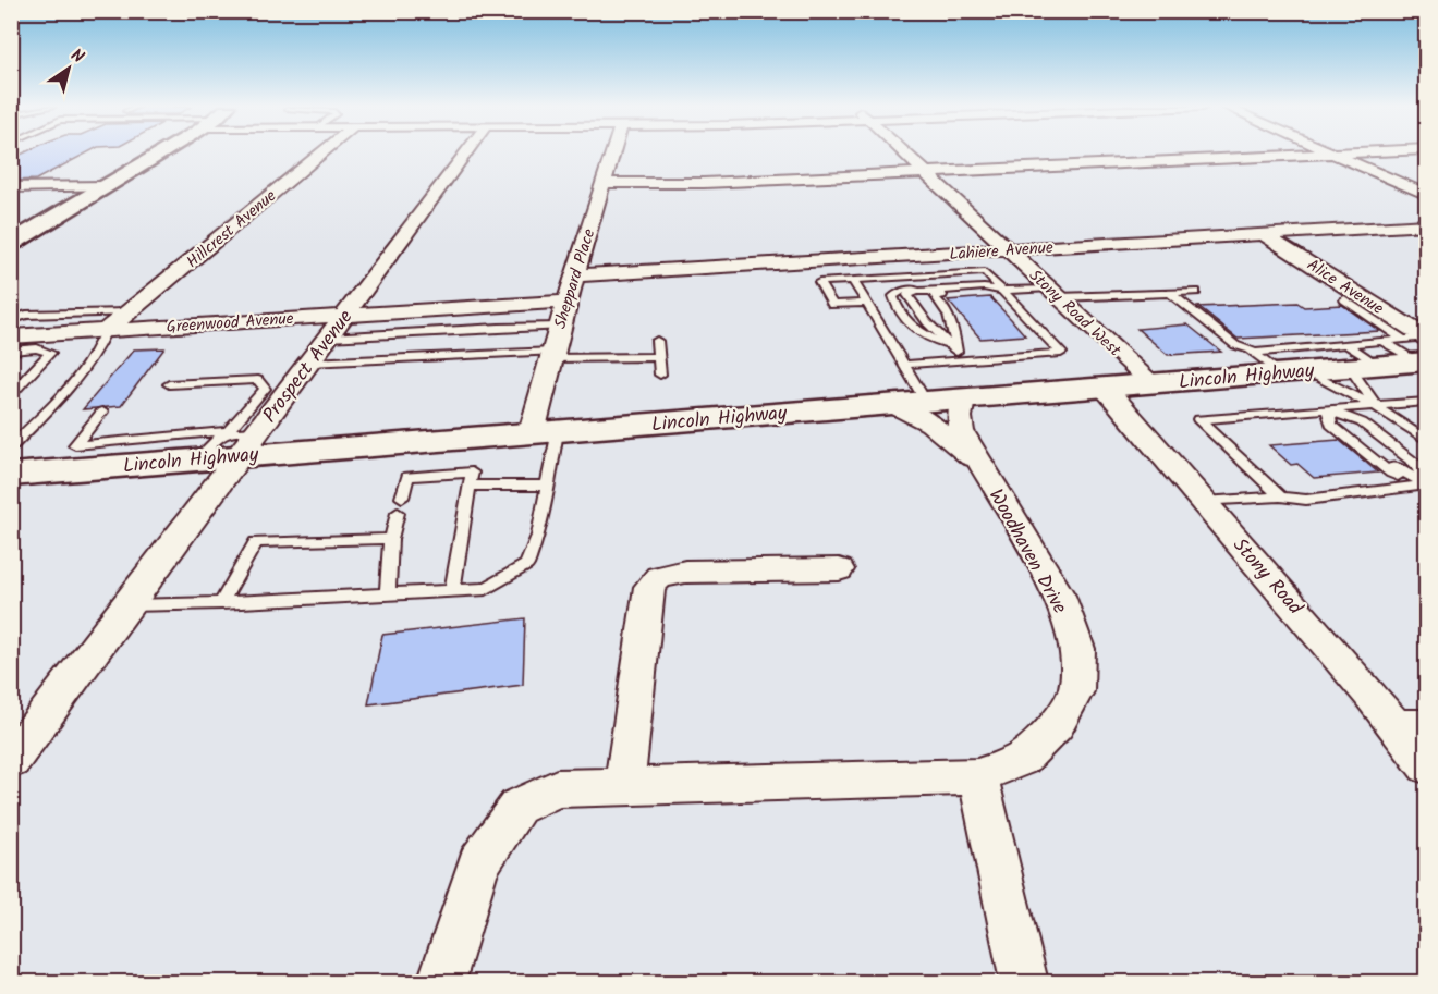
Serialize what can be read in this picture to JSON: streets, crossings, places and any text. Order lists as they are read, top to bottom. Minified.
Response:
{"streets":{"main road":["Lincoln Highway"],"street":["Hillcrest Avenue","Lahiere Avenue","Sheppard Place","Alice Avenue","Stony Road West","Greenwood Avenue","Prospect Avenue","Woodhaven Drive","Stony Road"]},"crossings":[["Hillcrest Avenue","Greenwood Avenue"],["Lahiere Avenue","Sheppard Place"],["Lahiere Avenue","Alice Avenue"],["Lahiere Avenue","Stony Road West"],["Sheppard Place","Greenwood Avenue"],["Sheppard Place","Lincoln Highway"],["Alice Avenue","Lincoln Highway"],["Stony Road West","Lincoln Highway"],["Greenwood Avenue","Prospect Avenue"],["Prospect Avenue","Lincoln Highway"],["Lincoln Highway","Woodhaven Drive"],["Lincoln Highway","Stony Road"]],"north":"top right"}
